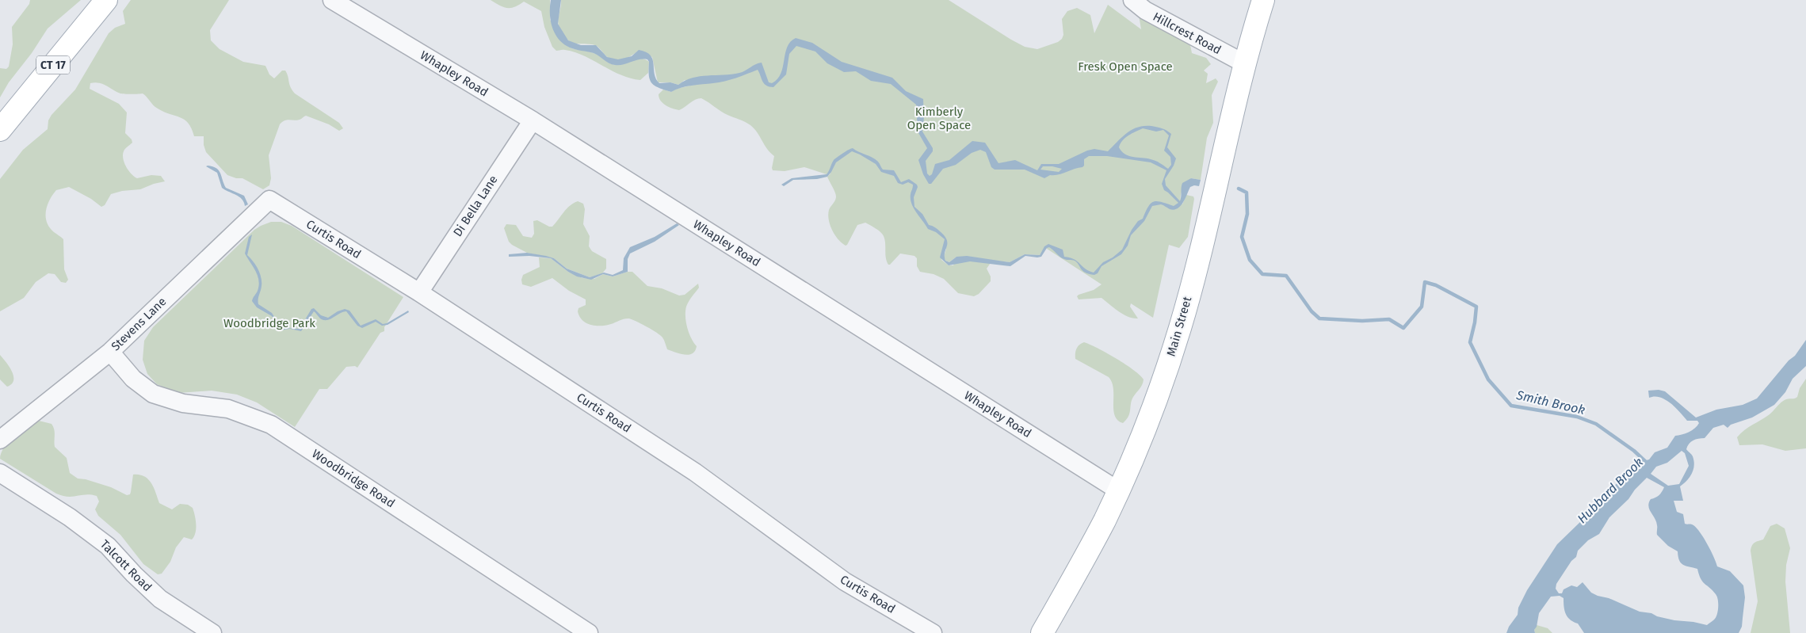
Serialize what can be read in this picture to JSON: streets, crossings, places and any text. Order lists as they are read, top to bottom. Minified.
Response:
{"streets":{"main road":["CT 17","Main Street"],"street":["Hillcrest Road","Whapley Road","Di Bella Lane","Curtis Road","Stevens Lane","Woodbridge Road","Talcott Road"]},"crossings":[["Hillcrest Road","Main Street"],["Whapley Road","Di Bella Lane"],["Whapley Road","Main Street"],["Di Bella Lane","Curtis Road"],["Curtis Road","Stevens Lane"],["Stevens Lane","Woodbridge Road"]],"water":["Smith Brook","Hubbard Brook"],"parks":["Fresk Open Space","Kimberly Open Space","Woodbridge Park"]}
